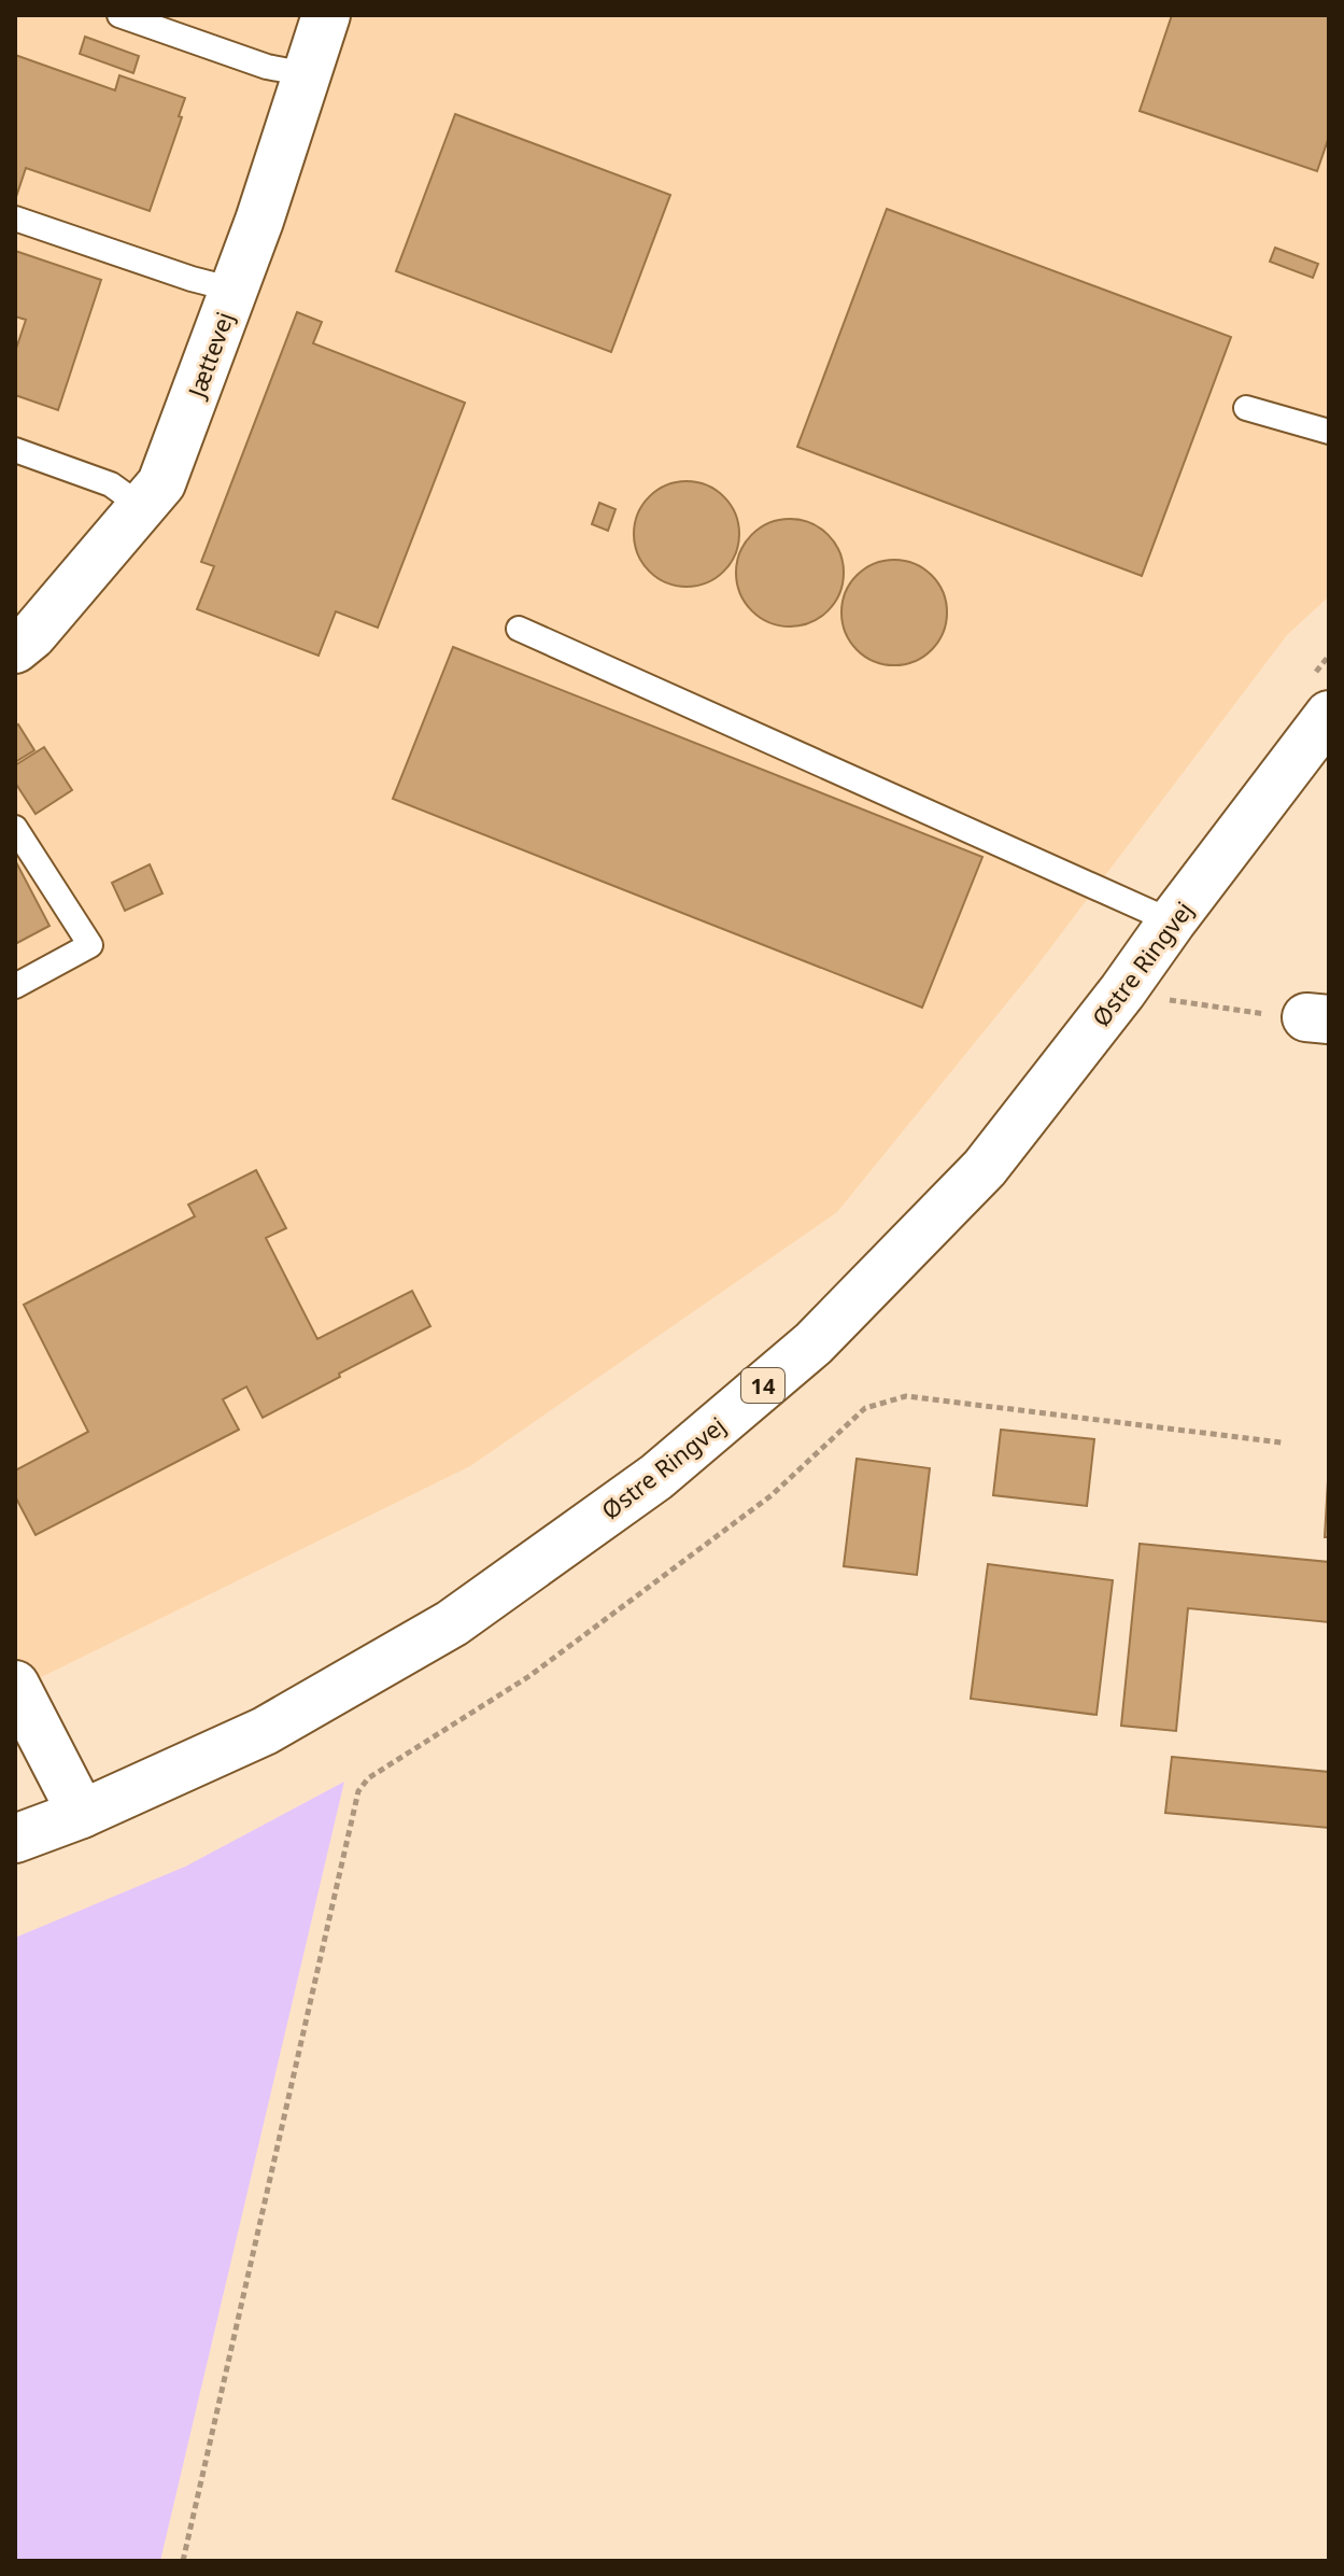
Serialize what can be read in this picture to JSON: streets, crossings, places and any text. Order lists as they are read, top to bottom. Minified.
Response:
{"streets":{"main road":["Jættevej","Østre Ringvej","14"]}}
